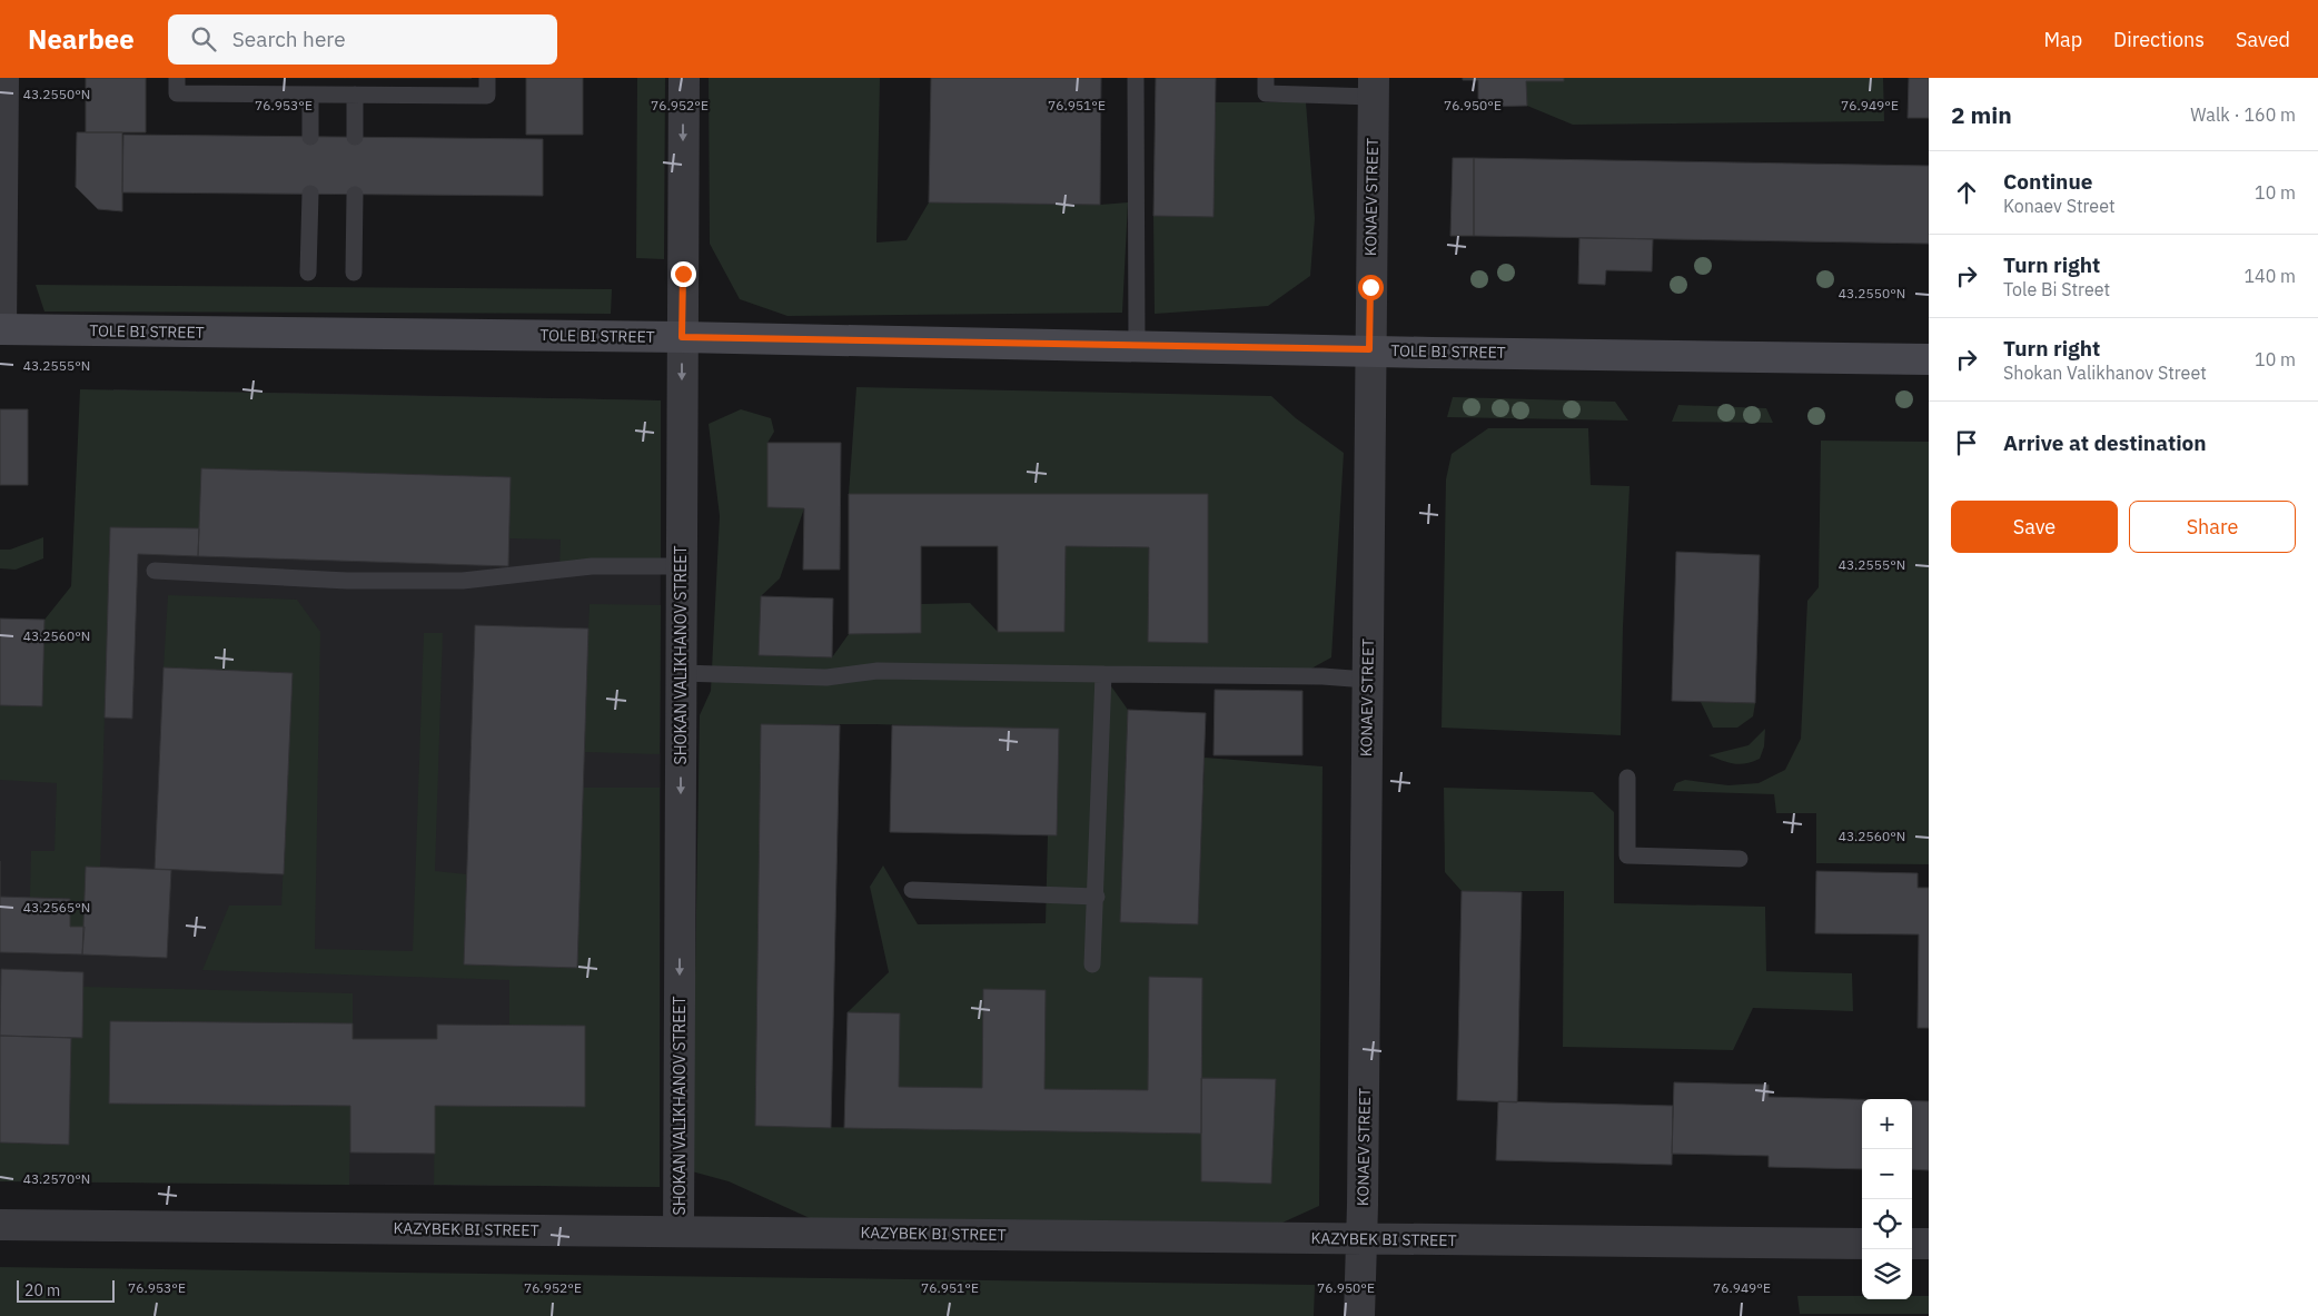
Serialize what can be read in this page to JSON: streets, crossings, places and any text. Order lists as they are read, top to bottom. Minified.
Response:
{"streets":{"main road":["TOLE BI STREET"],"street":["KONAEV STREET","SHOKAN VALIKHANOV STREET","KAZYBEK BI STREET"]},"crossings":[["KONAEV STREET","TOLE BI STREET"],["KONAEV STREET","KAZYBEK BI STREET"],["TOLE BI STREET","SHOKAN VALIKHANOV STREET"],["SHOKAN VALIKHANOV STREET","KAZYBEK BI STREET"]],"one_way":["SHOKAN VALIKHANOV STREET"],"scale_bar":"20 m","page":{"header":"Nearbee","search":"Search here","nav":["Map","Directions","Saved"],"heading":["2 min","Walk · 160 m"],"list":[["Continue","Konaev Street","10 m"],["Turn right","Tole Bi Street","140 m"],["Turn right","Shokan Valikhanov Street","10 m"],"Arrive at destination"],"buttons":["Save","Share"],"map_buttons":["+","−"],"scale":"20 m"},"coordinates":["43.2550°N","76.953°E","76.952°E","76.951°E","76.950°E","76.949°E","43.2555°N","43.2560°N","43.2565°N","43.2570°N"]}
